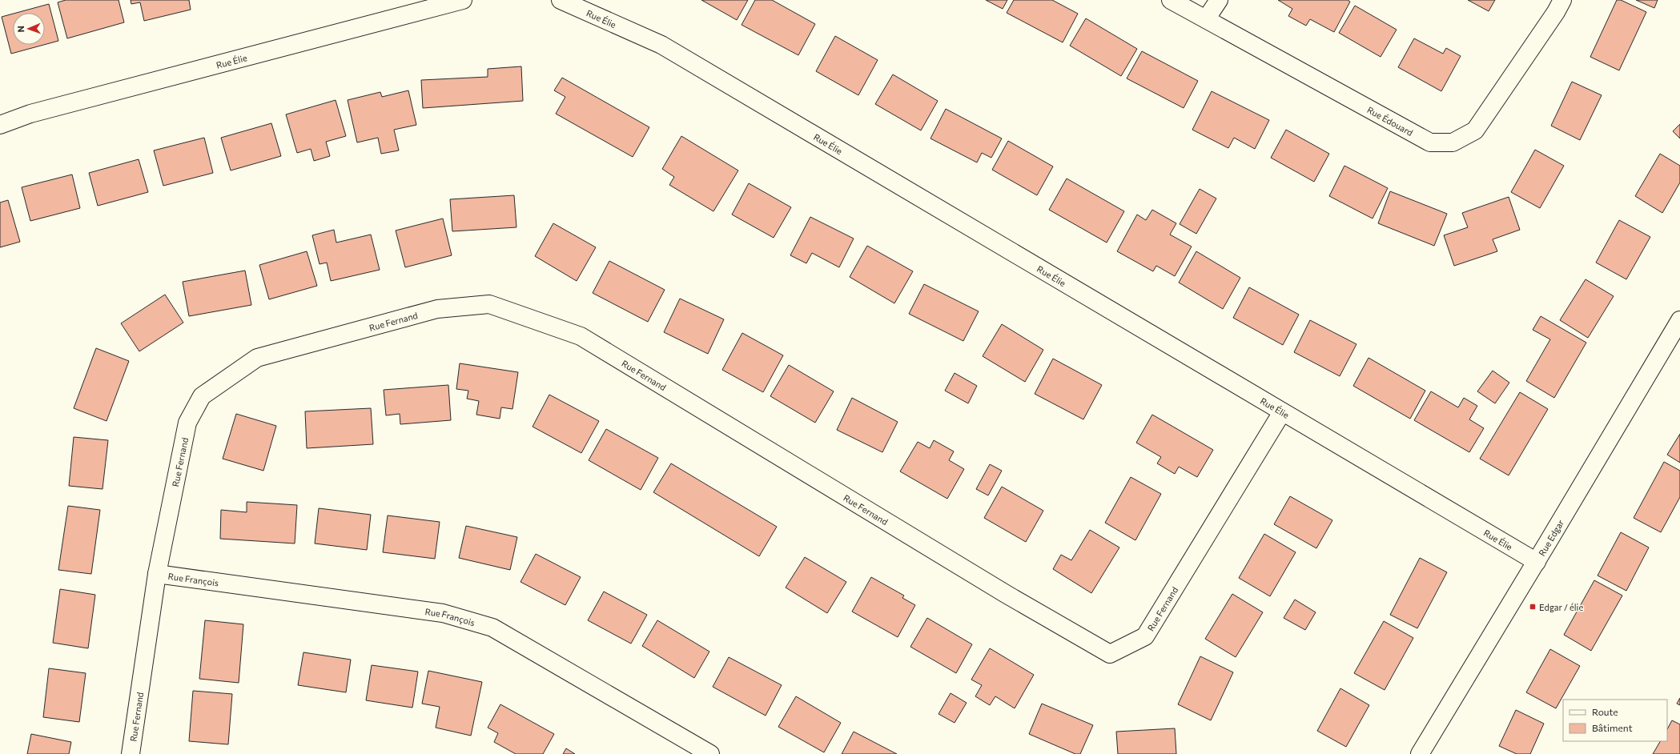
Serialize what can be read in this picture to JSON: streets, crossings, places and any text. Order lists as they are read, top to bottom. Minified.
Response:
{"streets":{"street":["Rue Élie","Rue Édouard","Rue Fernand","Rue Edgar","Rue François"]},"crossings":[["Rue Élie","Rue Fernand"],["Rue Élie","Rue Edgar"],["Rue Fernand","Rue François"]],"places":{"transit":["Edgar / élie"]},"legend":["Route","Bâtiment"],"north":"left"}
